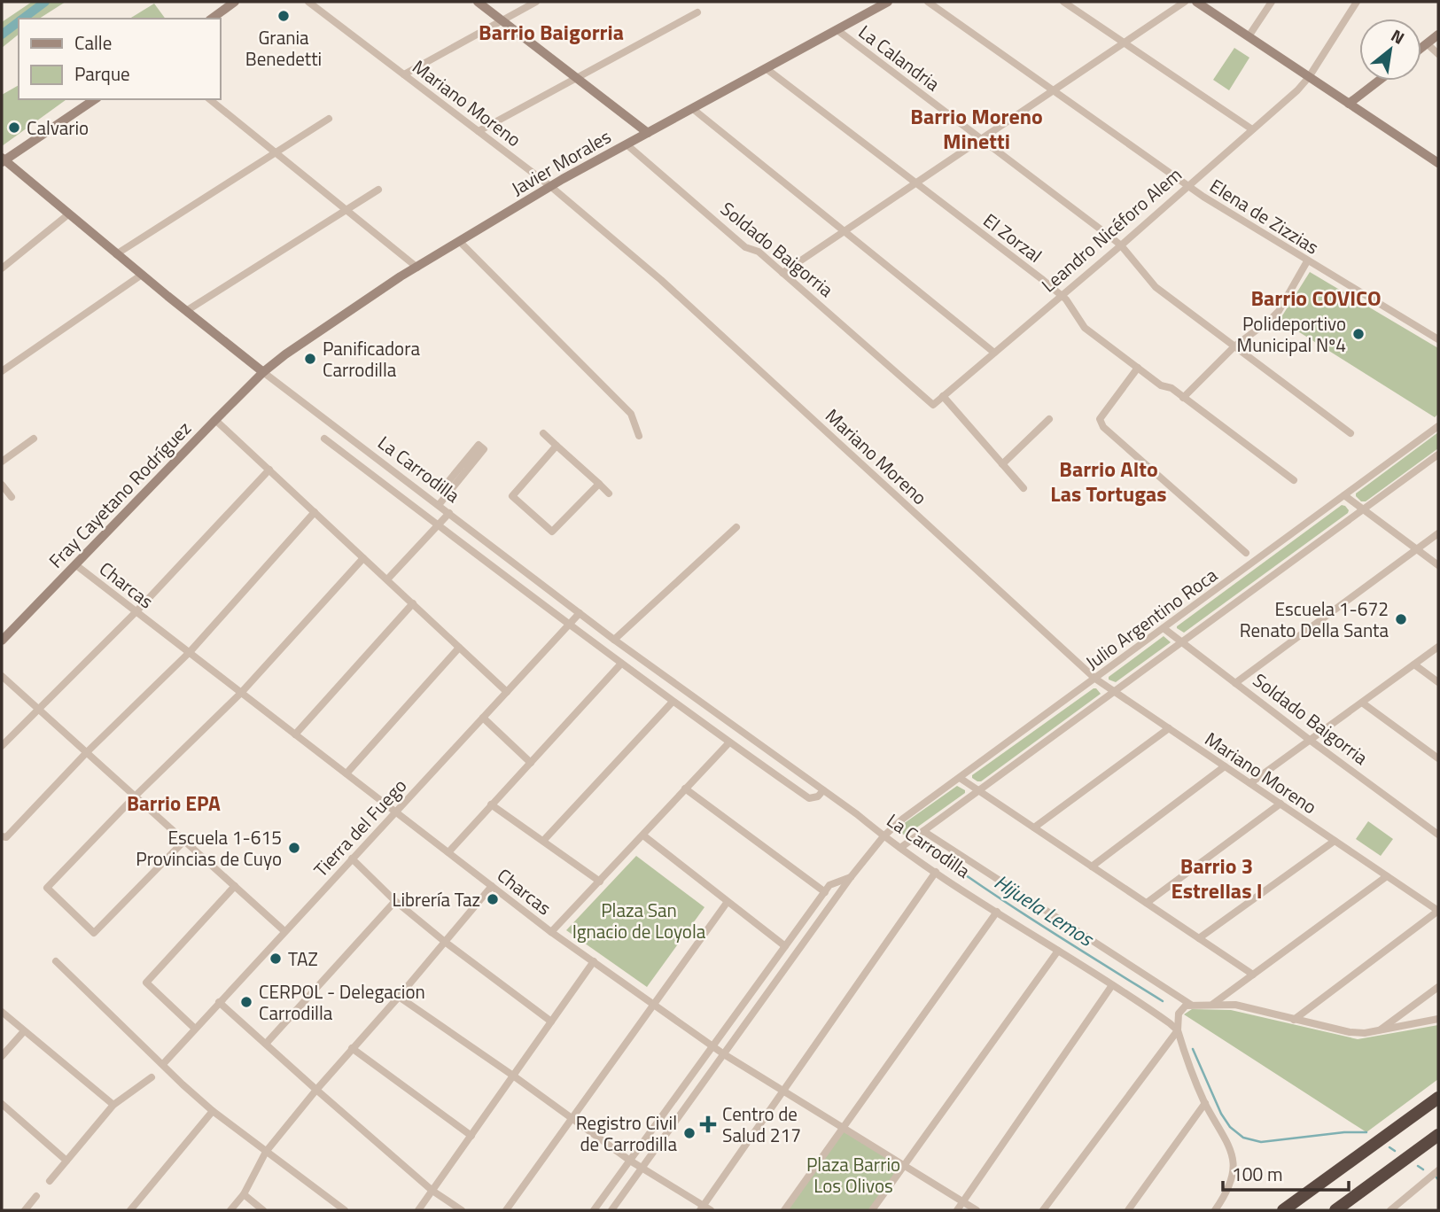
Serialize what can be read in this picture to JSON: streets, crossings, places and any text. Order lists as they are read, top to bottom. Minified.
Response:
{"streets":{"street":["La Calandria","Mariano Moreno","Javier Morales","Elena de Zizzias","Leandro Nicéforo Alem","El Zorzal","Soldado Baigorria","La Carrodilla","Fray Cayetano Rodríguez","Charcas","Julio Argentino Roca","Tierra del Fuego"]},"crossings":[["La Calandria","Javier Morales"],["La Calandria","Leandro Nicéforo Alem"],["Mariano Moreno","Javier Morales"],["Mariano Moreno","Julio Argentino Roca"],["Javier Morales","El Zorzal"],["Javier Morales","Soldado Baigorria"],["Javier Morales","La Carrodilla"],["Javier Morales","Fray Cayetano Rodríguez"],["Elena de Zizzias","Leandro Nicéforo Alem"],["Leandro Nicéforo Alem","El Zorzal"],["Leandro Nicéforo Alem","Soldado Baigorria"],["Soldado Baigorria","Julio Argentino Roca"],["La Carrodilla","Fray Cayetano Rodríguez"],["La Carrodilla","Julio Argentino Roca"],["La Carrodilla","Tierra del Fuego"],["Fray Cayetano Rodríguez","Charcas"],["Charcas","Julio Argentino Roca"],["Charcas","Tierra del Fuego"]],"districts":["Barrio Baigorria","Barrio Moreno Minetti","Barrio COVICO","Barrio Alto Las Tortugas","Barrio EPA","Barrio 3 Estrellas I"],"water":["Hijuela Lemos"],"parks":["Plaza San Ignacio de Loyola","Plaza Barrio Los Olivos"],"places":{"other":["Grania Benedetti","Calvario","Polideportivo Municipal Nº4","Panificadora Carrodilla","Escuela 1-672 Renato Della Santa","Escuela 1-615 Provincias de Cuyo","Librería Taz","TAZ","CERPOL - Delegacion Carrodilla","Registro Civil de Carrodilla"],"health":["Centro de Salud 217"]},"legend":["Calle","Parque"],"scale_bar":"100 m","north":"top right"}
